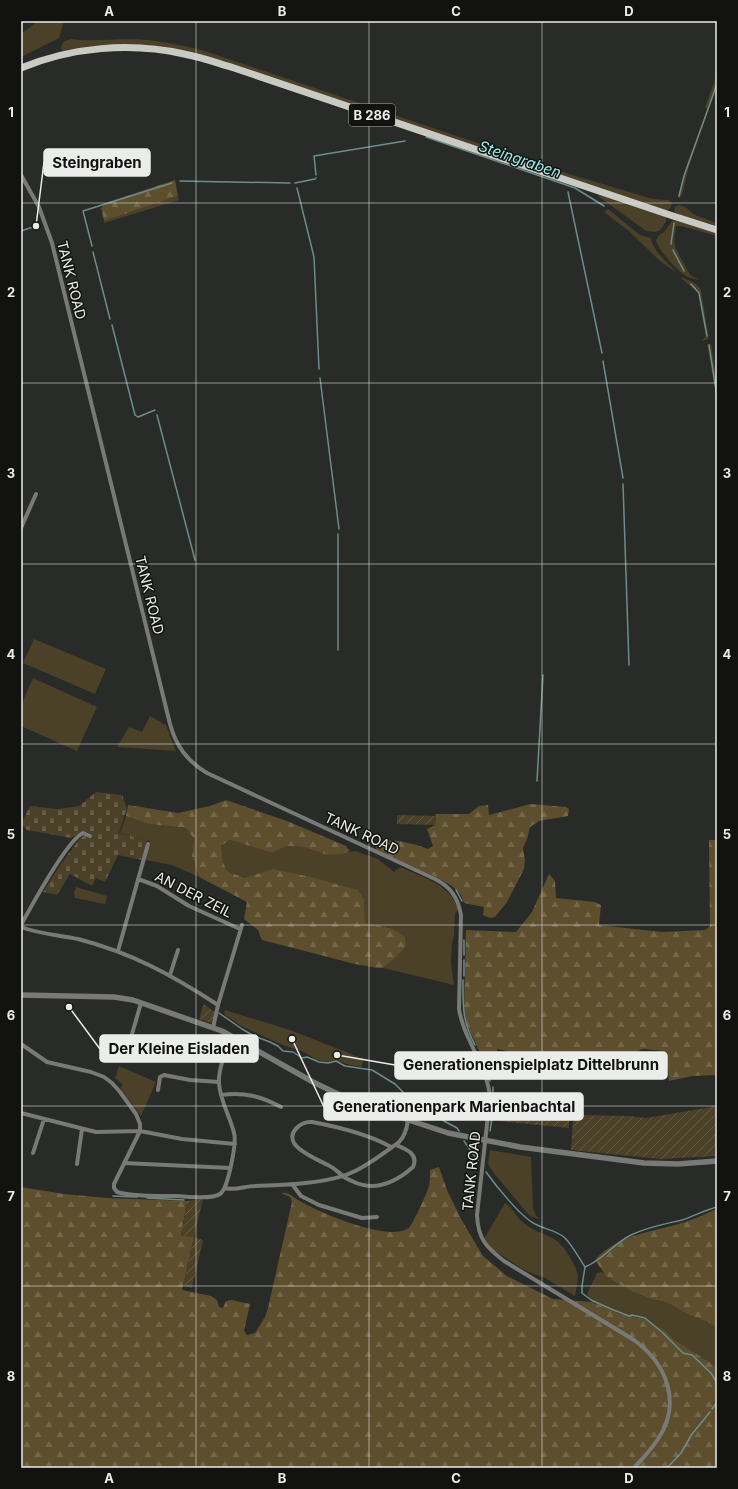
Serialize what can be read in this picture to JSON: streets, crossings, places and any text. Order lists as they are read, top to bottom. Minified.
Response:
{"streets":{"main road":["B 286"],"street":["TANK ROAD","AN DER ZEIL"]},"water":["Steingraben"],"places":["Steingraben","Der Kleine Eisladen","Generationenpark Marienbachtal","Generationenspielplatz Dittelbrunn"],"grid":{"columns":["A","B","C","D"],"rows":["1","2","3","4","5","6","7","8"]}}
